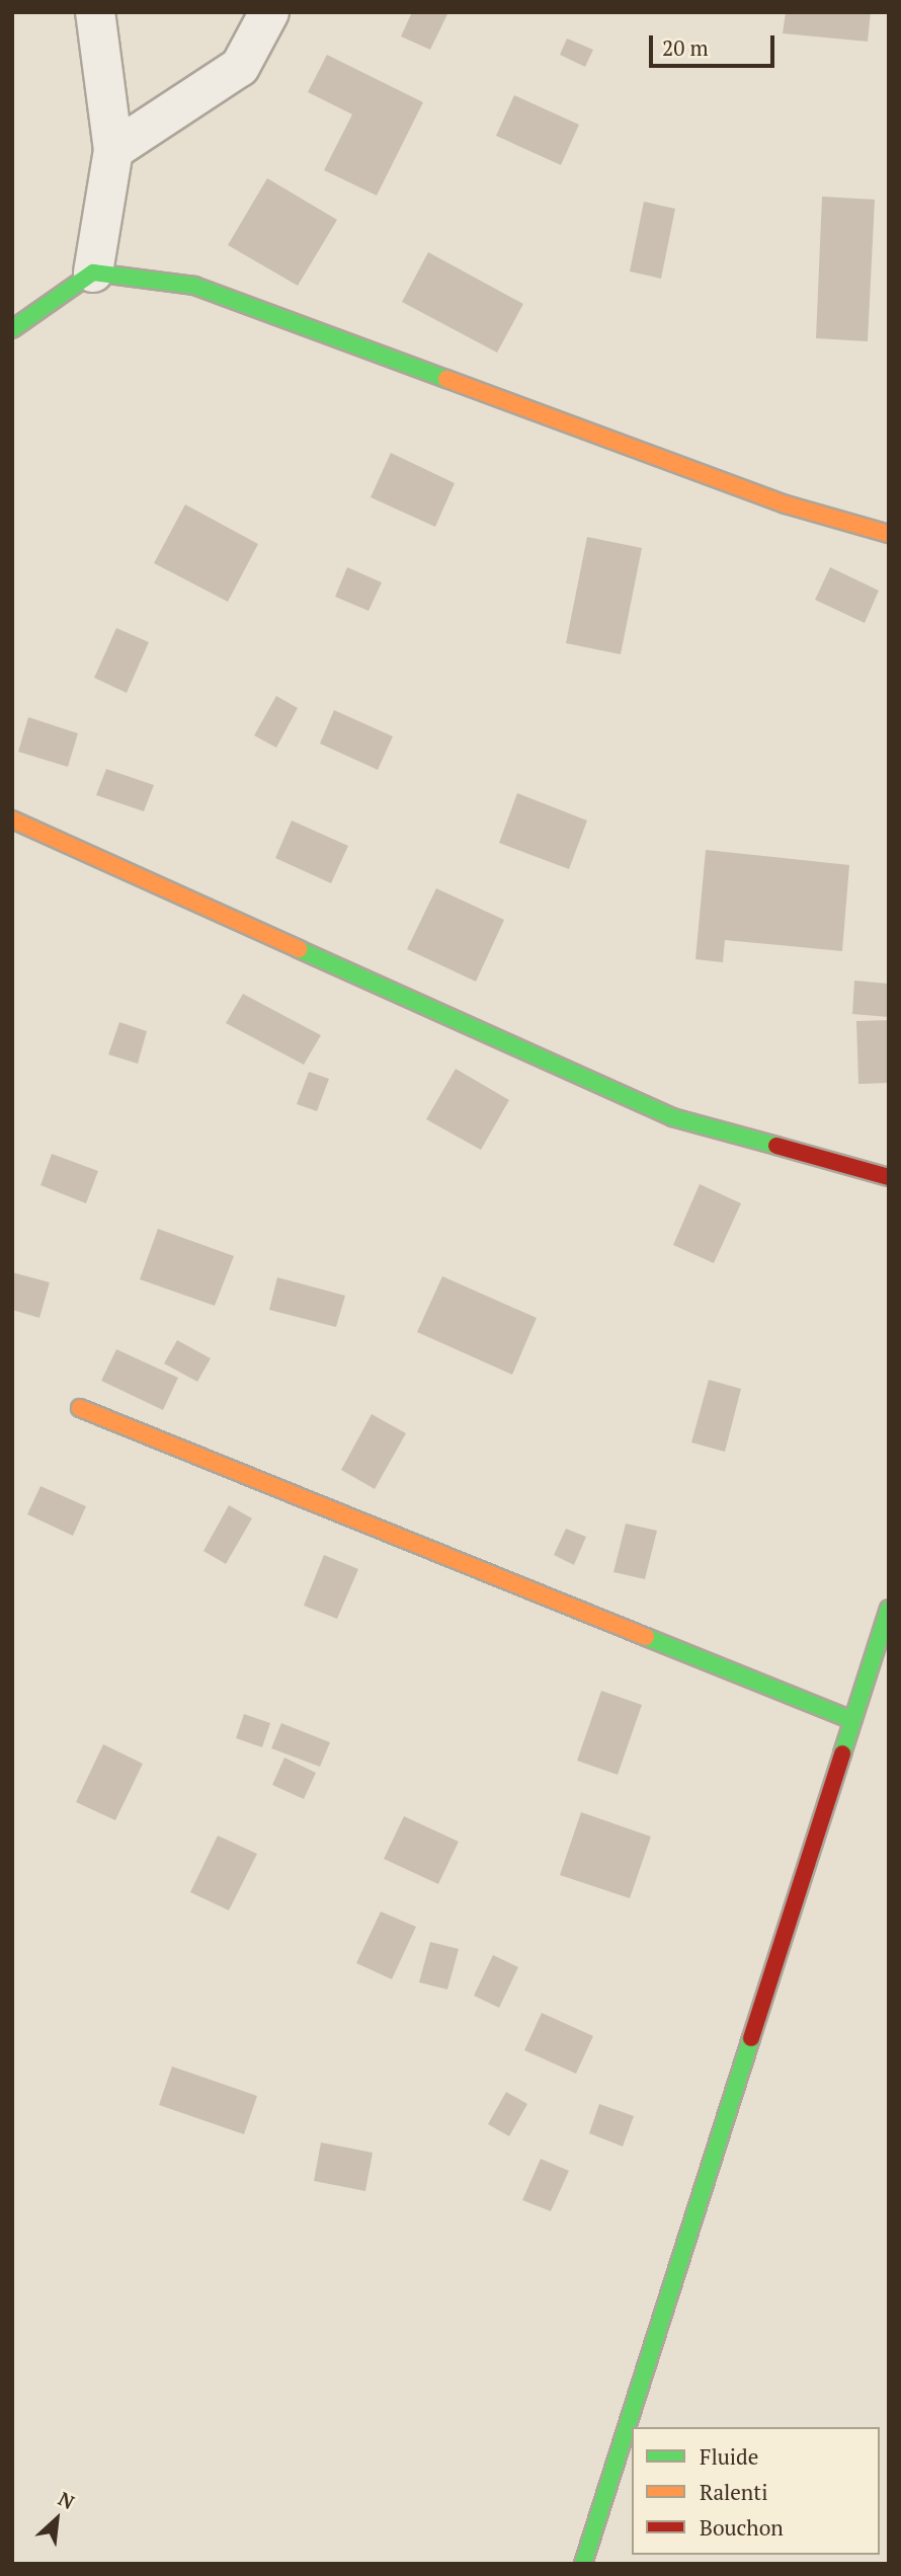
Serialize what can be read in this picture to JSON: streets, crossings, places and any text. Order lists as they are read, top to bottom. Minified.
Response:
{"legend":["Fluide","Ralenti","Bouchon"],"scale_bar":"20 m","north":"top right"}
